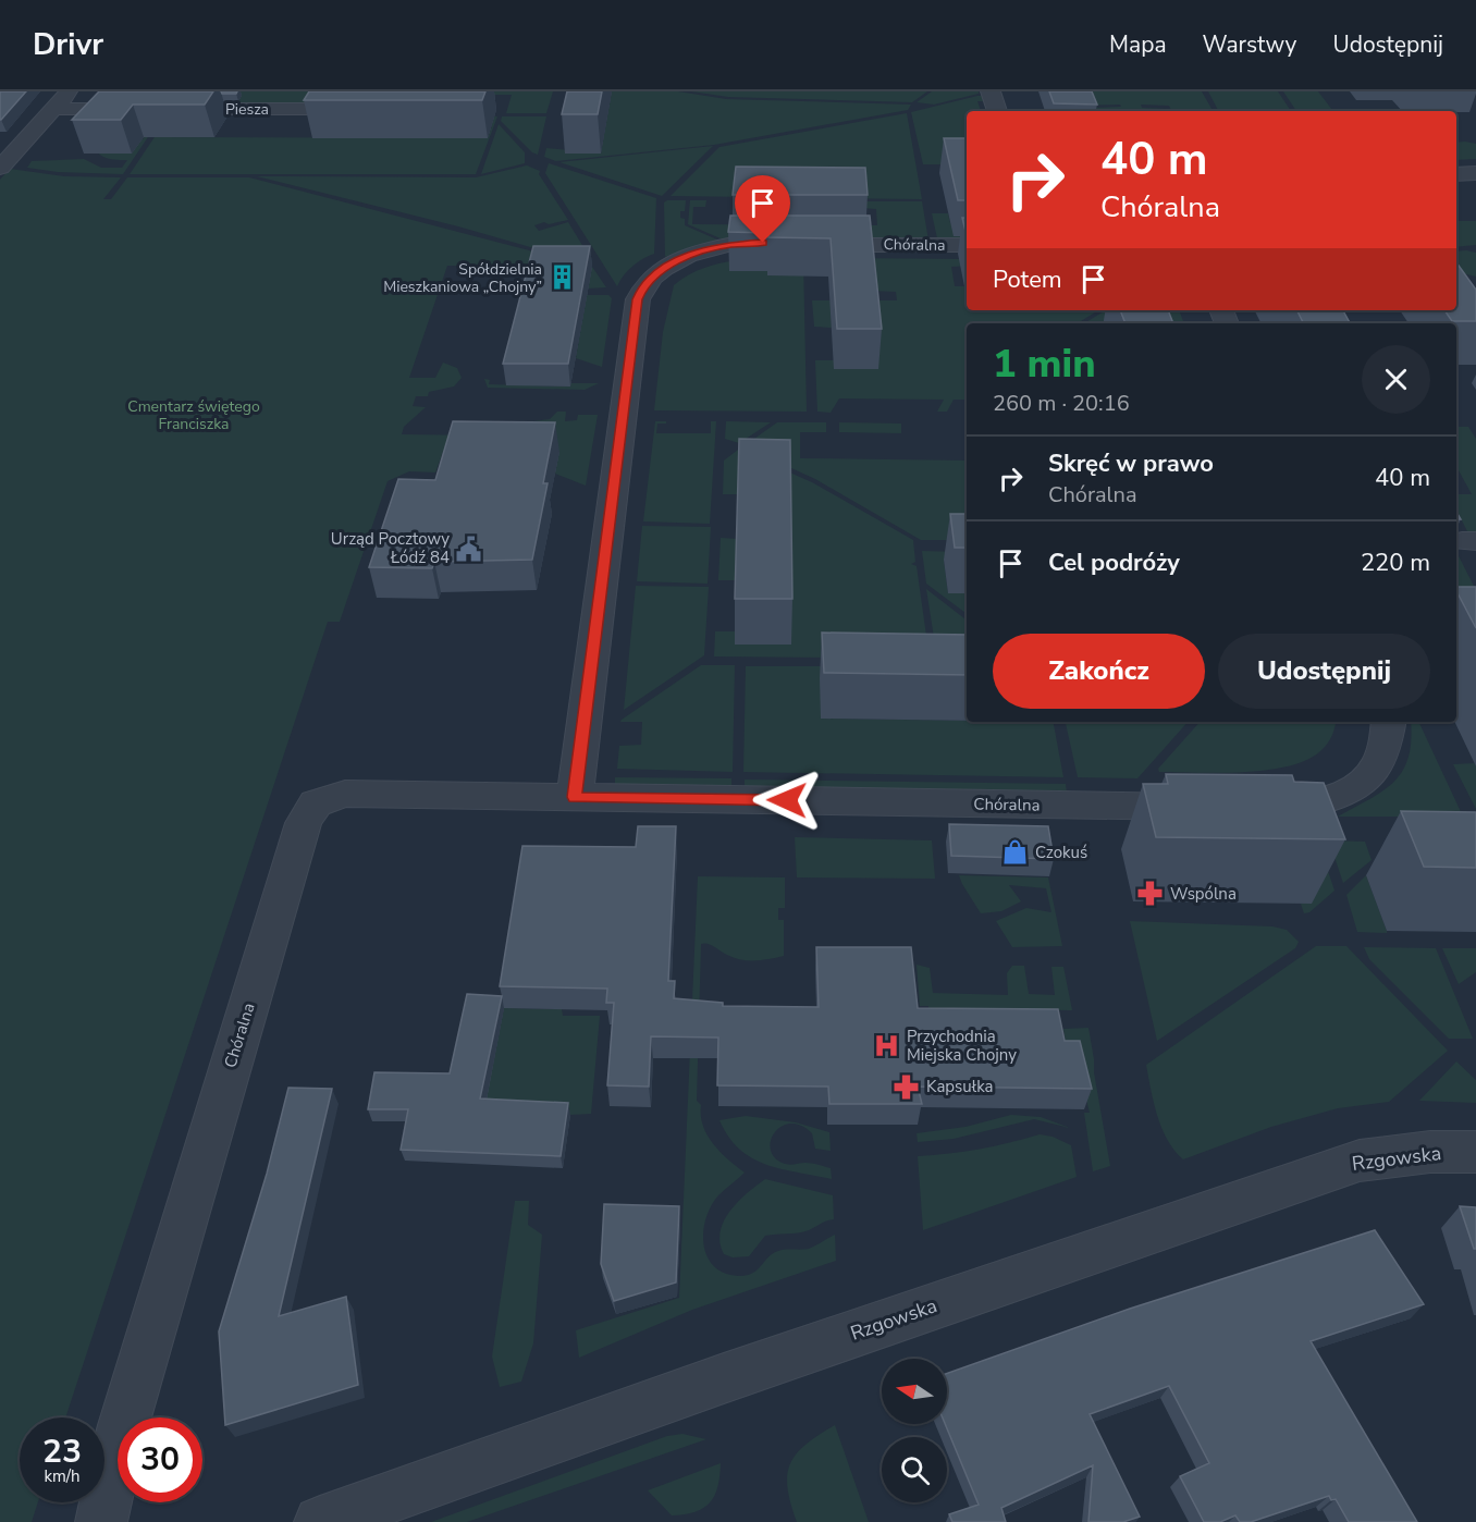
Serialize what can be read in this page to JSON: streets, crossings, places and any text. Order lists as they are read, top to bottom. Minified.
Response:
{"streets":{"street":["Piesza","Chóralna","Rzgowska"]},"parks":["Cmentarz świętego Franciszka"],"places":{"building":["Spółdzielnia Mieszkaniowa „Chojny”"],"public building":["Urząd Pocztowy Łódź 84"],"shop":["Czokuś"],"pharmacy":["Wspólna","Kapsułka"],"hospital":["Przychodnia Miejska Chojny"]},"north":"left","page":{"header":"Drivr","nav":["Mapa","Warstwy","Udostępnij"],"turn":["40 m","Chóralna"],"then":"Potem","heading":["1 min","260 m · 20:16"],"list":[{"name":"Skręć w prawo","note":"Chóralna","value":"40 m"},{"name":"Cel podróży","value":"220 m"}],"buttons":["Zakończ","Udostępnij"],"speed":"23 km/h","limit":"30"}}
